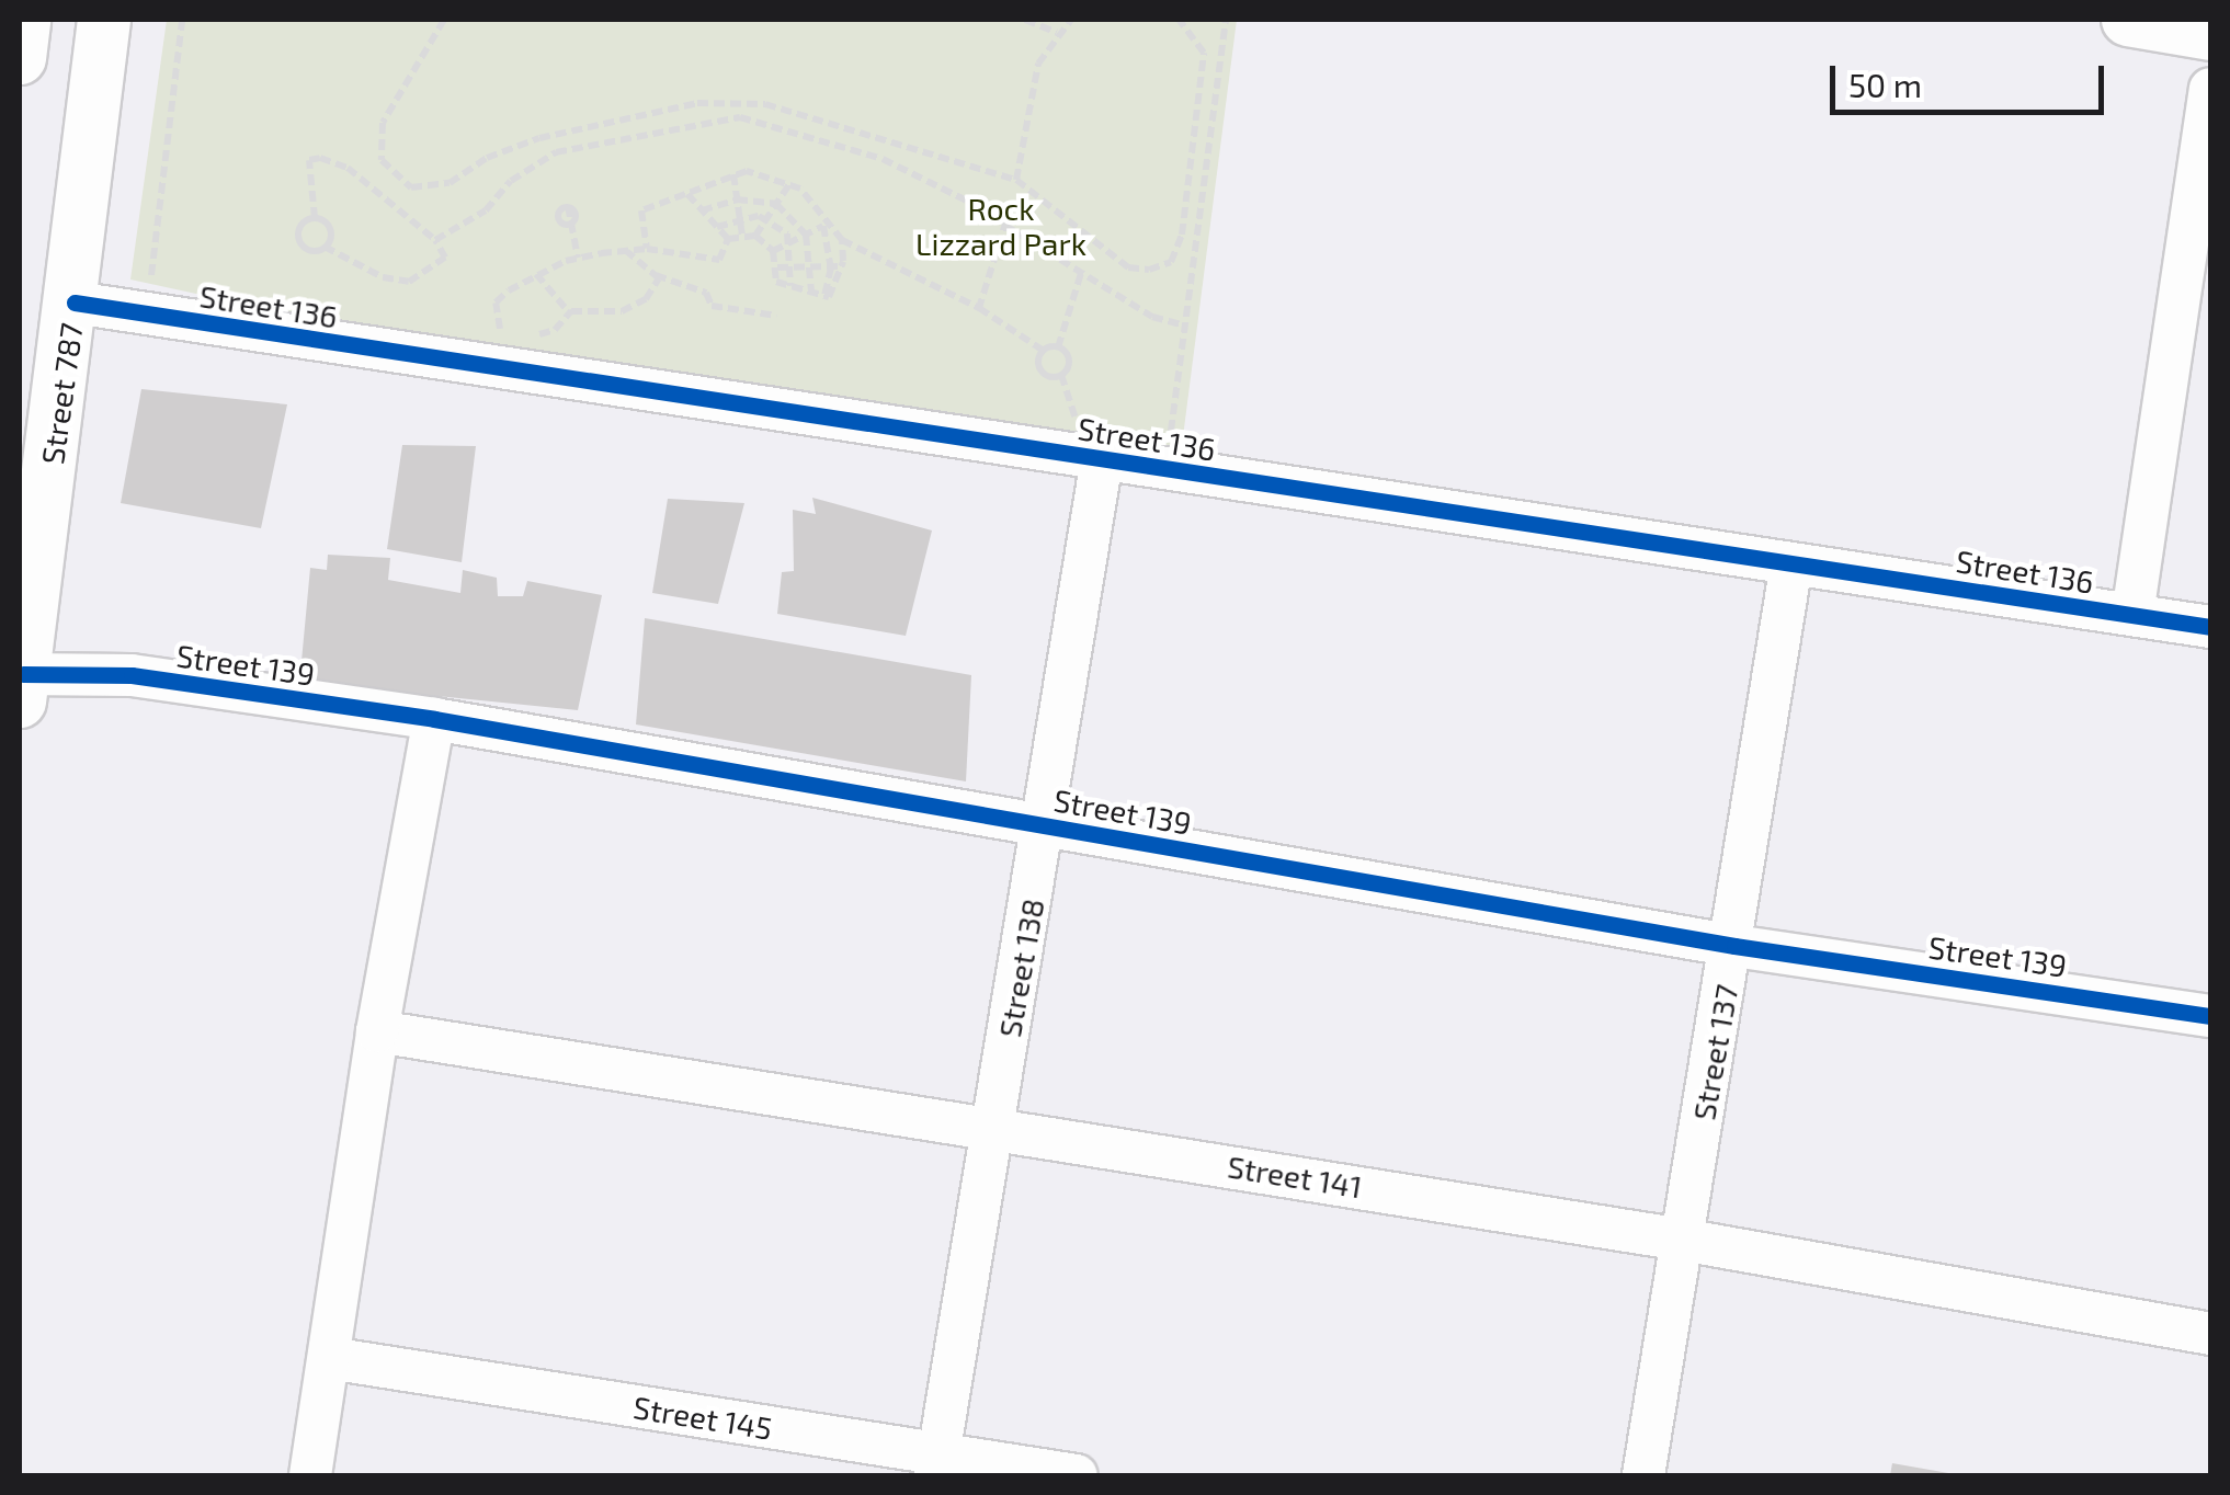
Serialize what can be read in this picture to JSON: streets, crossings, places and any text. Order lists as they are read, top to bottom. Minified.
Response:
{"streets":{"main road":["Street 787"],"street":["Street 136","Street 139","Street 138","Street 137","Street 141","Street 145"]},"crossings":[["Street 136","Street 787"],["Street 136","Street 138"],["Street 136","Street 137"],["Street 787","Street 139"],["Street 139","Street 138"],["Street 139","Street 137"],["Street 138","Street 141"],["Street 138","Street 145"],["Street 137","Street 141"]],"parks":["Rock Lizzard Park"],"scale_bar":"50 m"}
